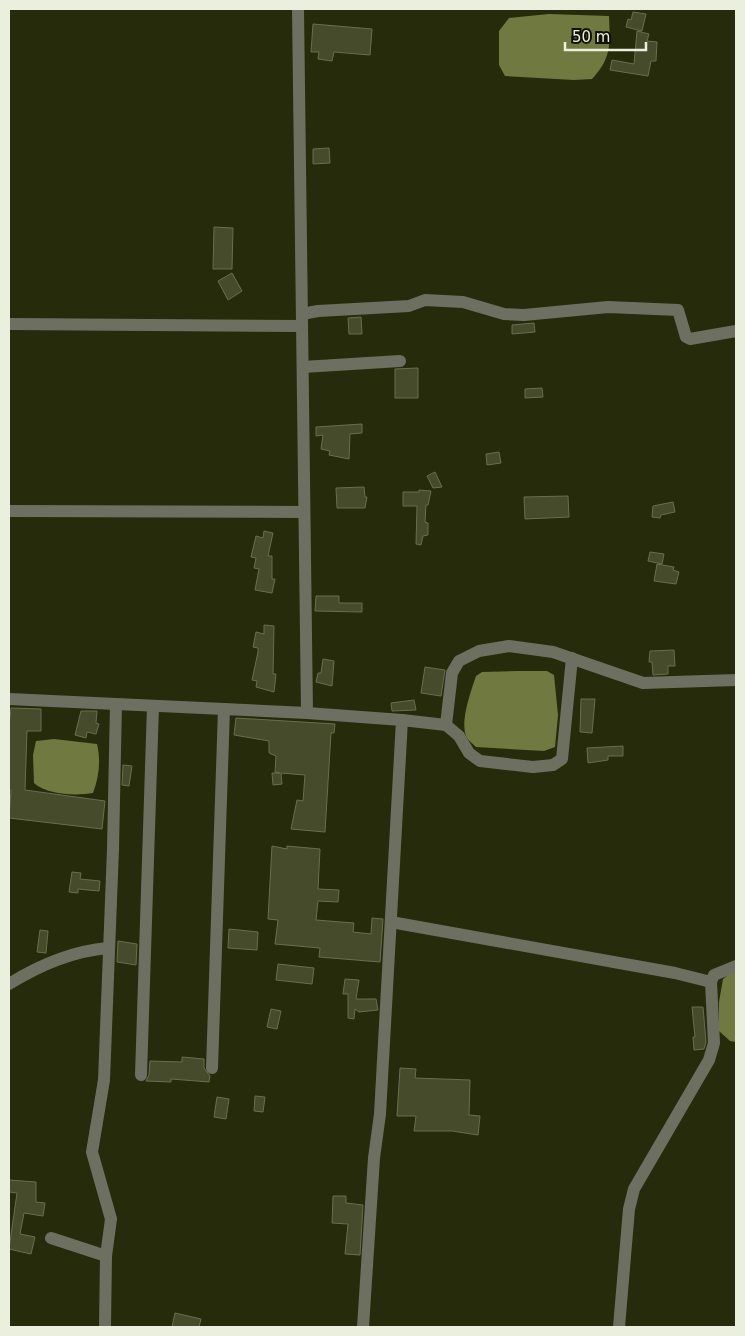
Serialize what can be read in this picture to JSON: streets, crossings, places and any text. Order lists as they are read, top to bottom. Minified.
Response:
{"scale_bar":"50 m"}
